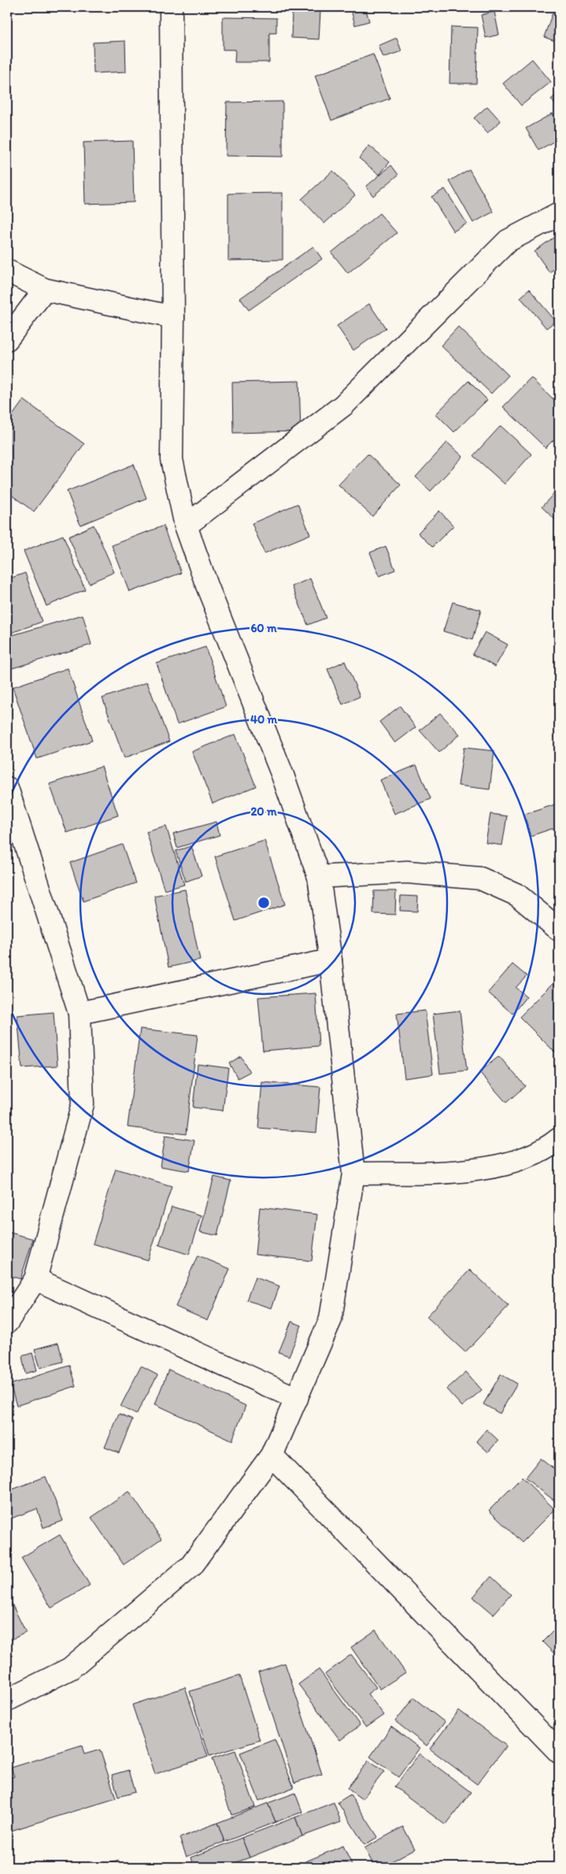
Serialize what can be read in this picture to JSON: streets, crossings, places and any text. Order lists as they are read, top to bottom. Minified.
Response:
{"rings":["60 m","40 m","20 m"]}
